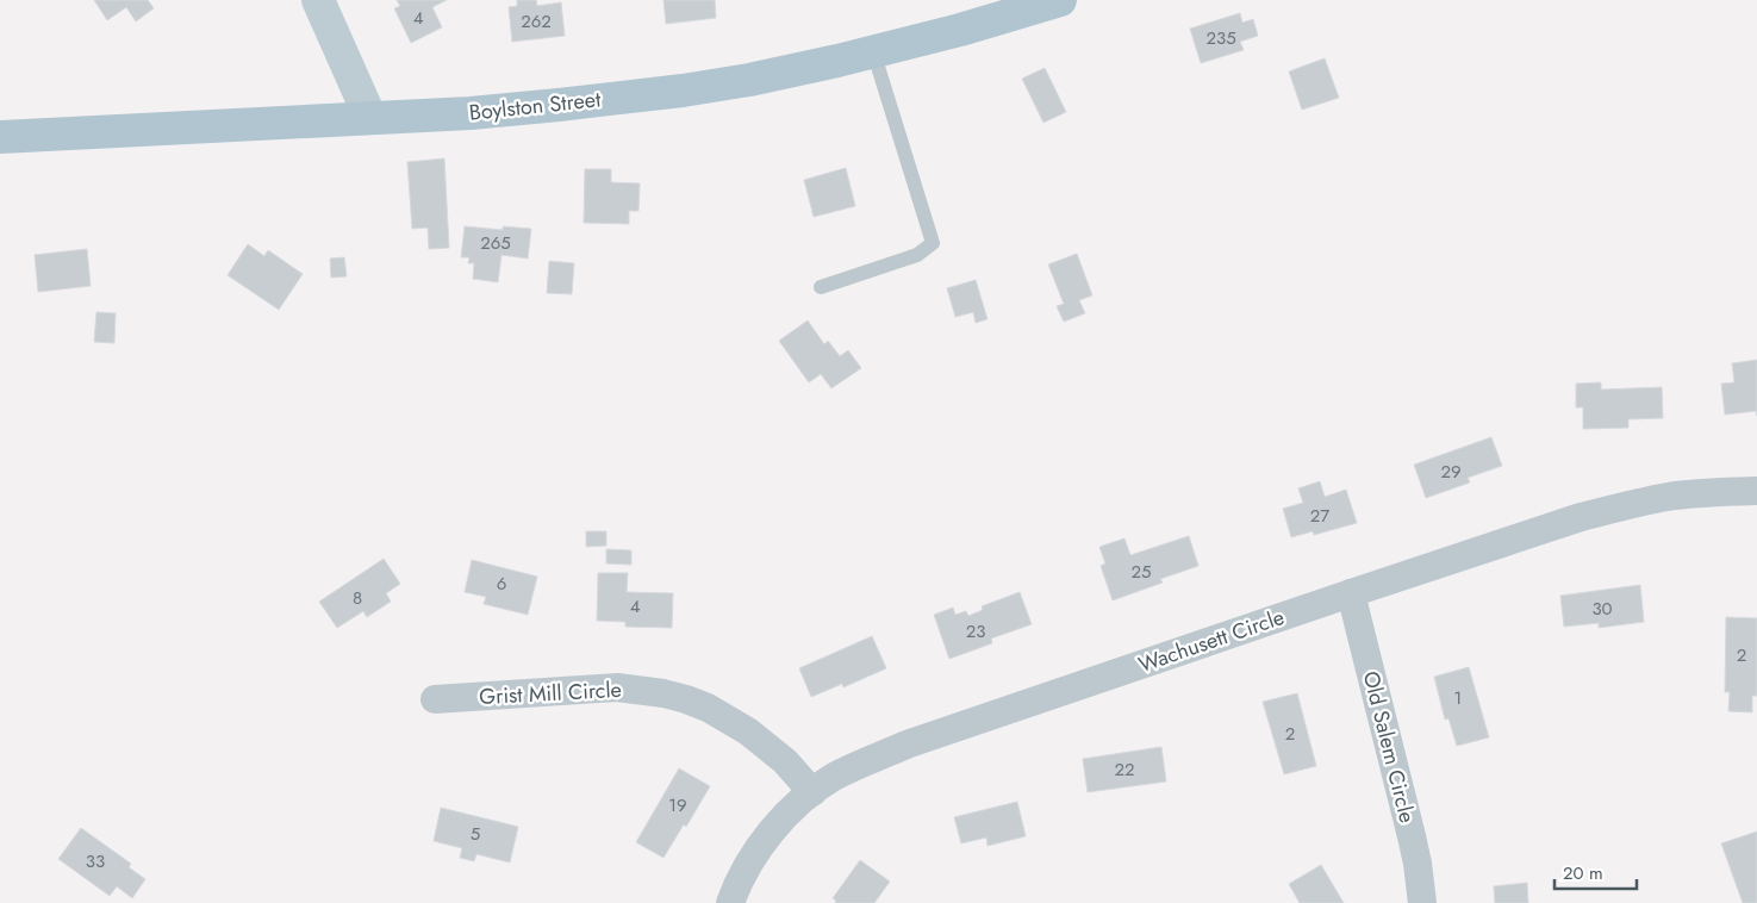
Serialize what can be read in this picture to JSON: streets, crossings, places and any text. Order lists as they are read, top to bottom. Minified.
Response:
{"streets":{"main road":["Boylston Street"],"street":["Wachusett Circle","Grist Mill Circle","Old Salem Circle"]},"crossings":[["Wachusett Circle","Grist Mill Circle"],["Wachusett Circle","Old Salem Circle"]],"house_numbers":["4","262","235","265","29","27","25","6","8","4","30","23","2","1","2","22","19","5","33"],"scale_bar":"20 m"}
